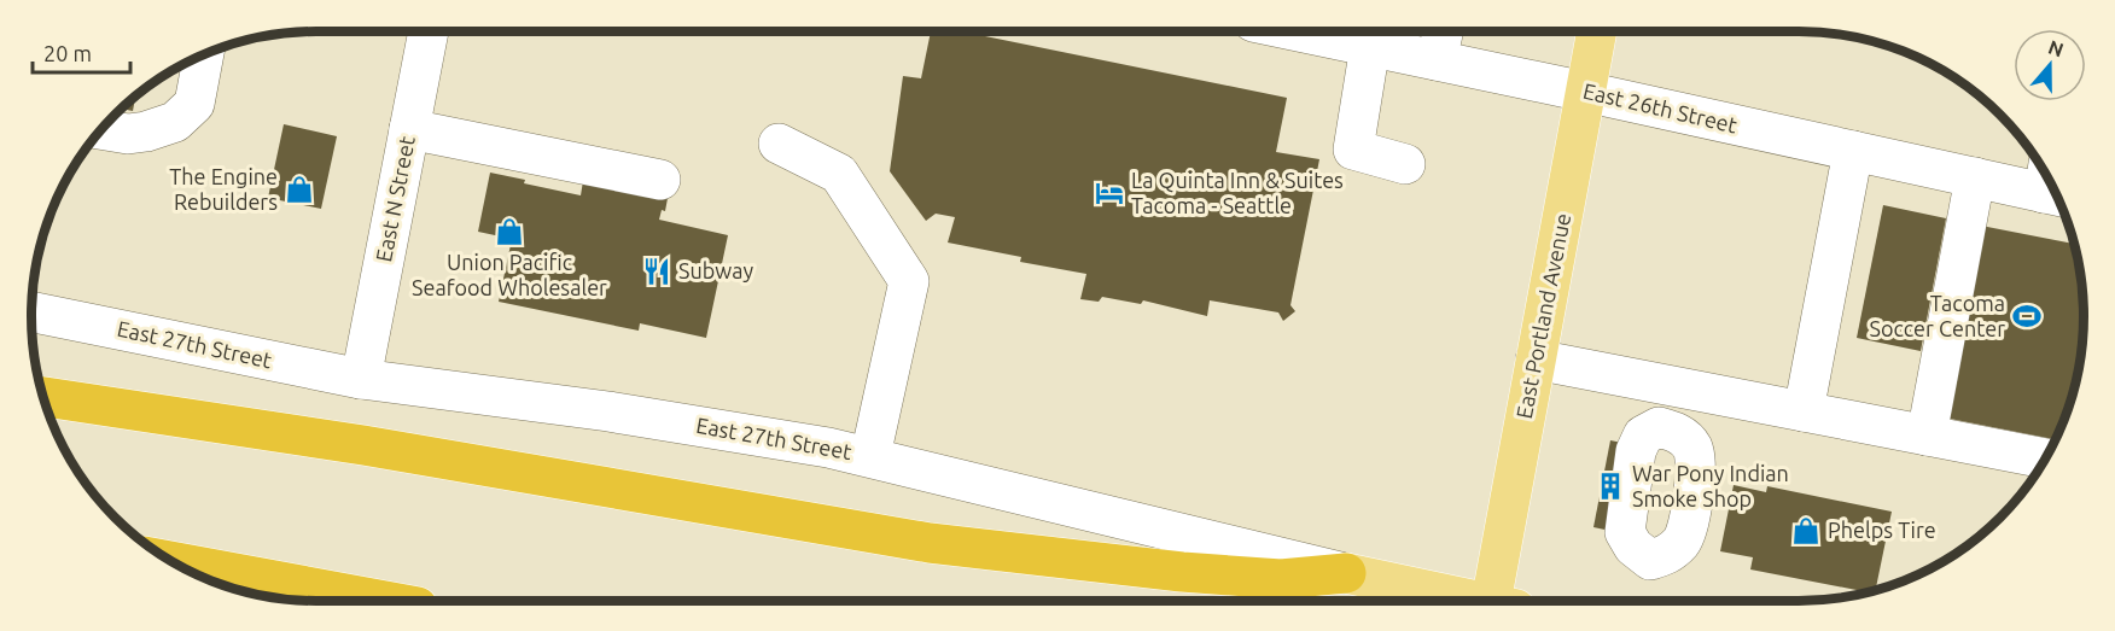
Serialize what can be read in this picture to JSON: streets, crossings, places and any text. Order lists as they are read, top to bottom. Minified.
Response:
{"streets":{"main road":["East Portland Avenue","East 27th Street"],"street":["East 26th Street","East N Street"]},"crossings":[["East 26th Street","East Portland Avenue"],["East N Street","East 27th Street"]],"places":{"shop":["The Engine Rebuilders","Union Pacific Seafood Wholesaler","Phelps Tire"],"hotel":["La Quinta Inn & Suites Tacoma - Seattle"],"restaurant":["Subway"],"sports":["Tacoma Soccer Center"],"building":["War Pony Indian Smoke Shop"]},"scale_bar":"20 m","north":"top"}
